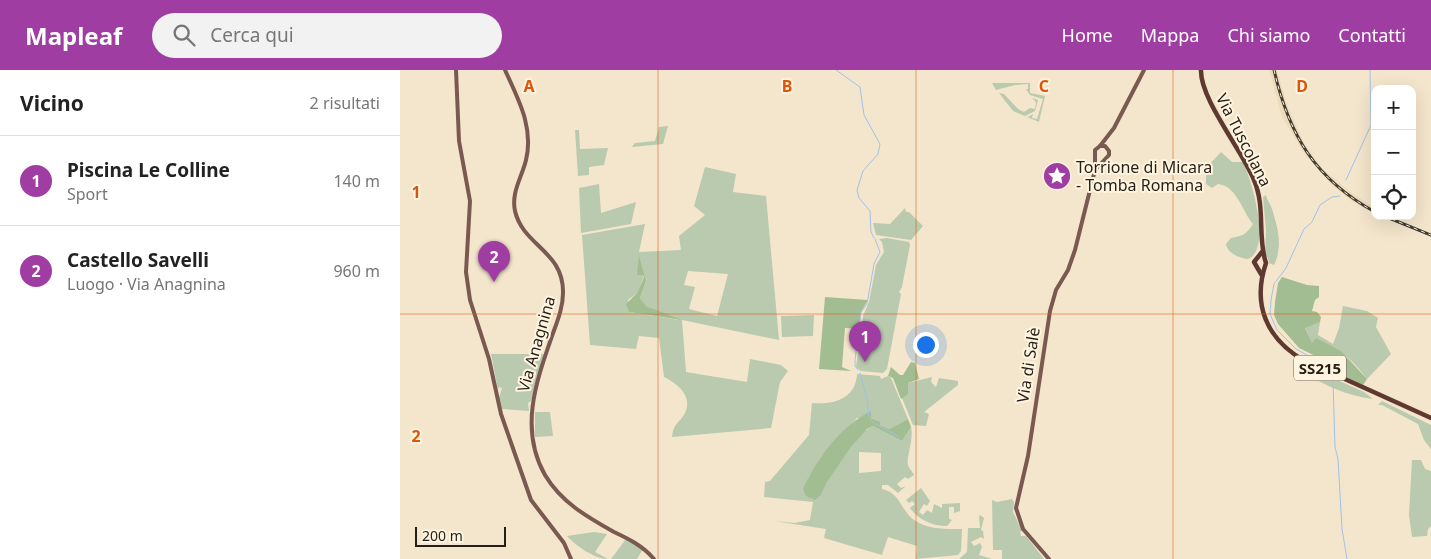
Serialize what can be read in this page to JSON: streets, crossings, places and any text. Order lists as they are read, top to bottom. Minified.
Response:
{"streets":{"main road":["Via Tuscolana","Via Anagnina","Via di Salè","SS215"]},"places":{"place":["Torrione di Micara - Tomba Romana"]},"scale_bar":"200 m","page":{"header":"Mapleaf","search":"Cerca qui","nav":["Home","Mappa","Chi siamo","Contatti"],"heading":["Vicino","2 risultati"],"map_buttons":["+","−"],"list":[{"mark":"1","name":"Piscina Le Colline","note":"Sport","value":"140 m"},{"mark":"2","name":"Castello Savelli","note":"Luogo · Via Anagnina","value":"960 m"}],"pins":["2","1"],"scale":"200 m"},"grid":{"columns":["A","B","C","D"],"rows":["1","2"]}}
